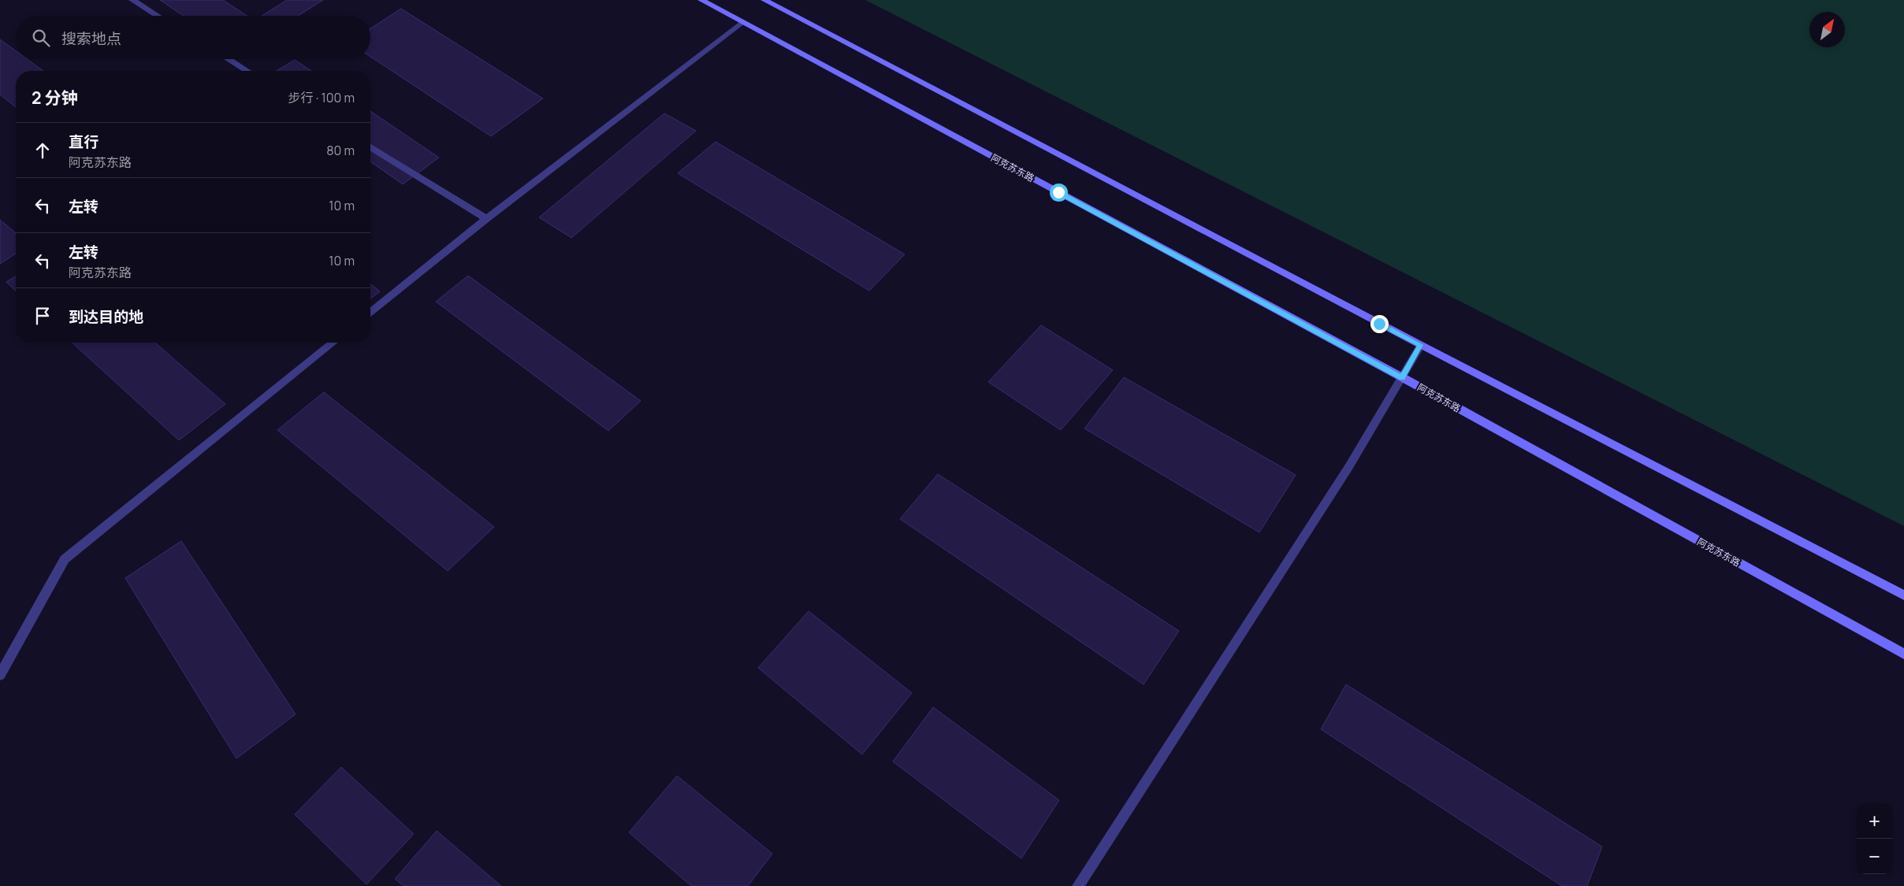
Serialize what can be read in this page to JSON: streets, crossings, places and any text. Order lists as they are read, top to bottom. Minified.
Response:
{"streets":{"main road":["阿克苏东路"]},"north":"top right","page":{"search":"搜索地点","heading":["2 分钟","步行 · 100 m"],"list":[["直行","阿克苏东路","80 m"],["左转","10 m"],["左转","阿克苏东路","10 m"],"到达目的地"],"map_buttons":["+","−"]}}
